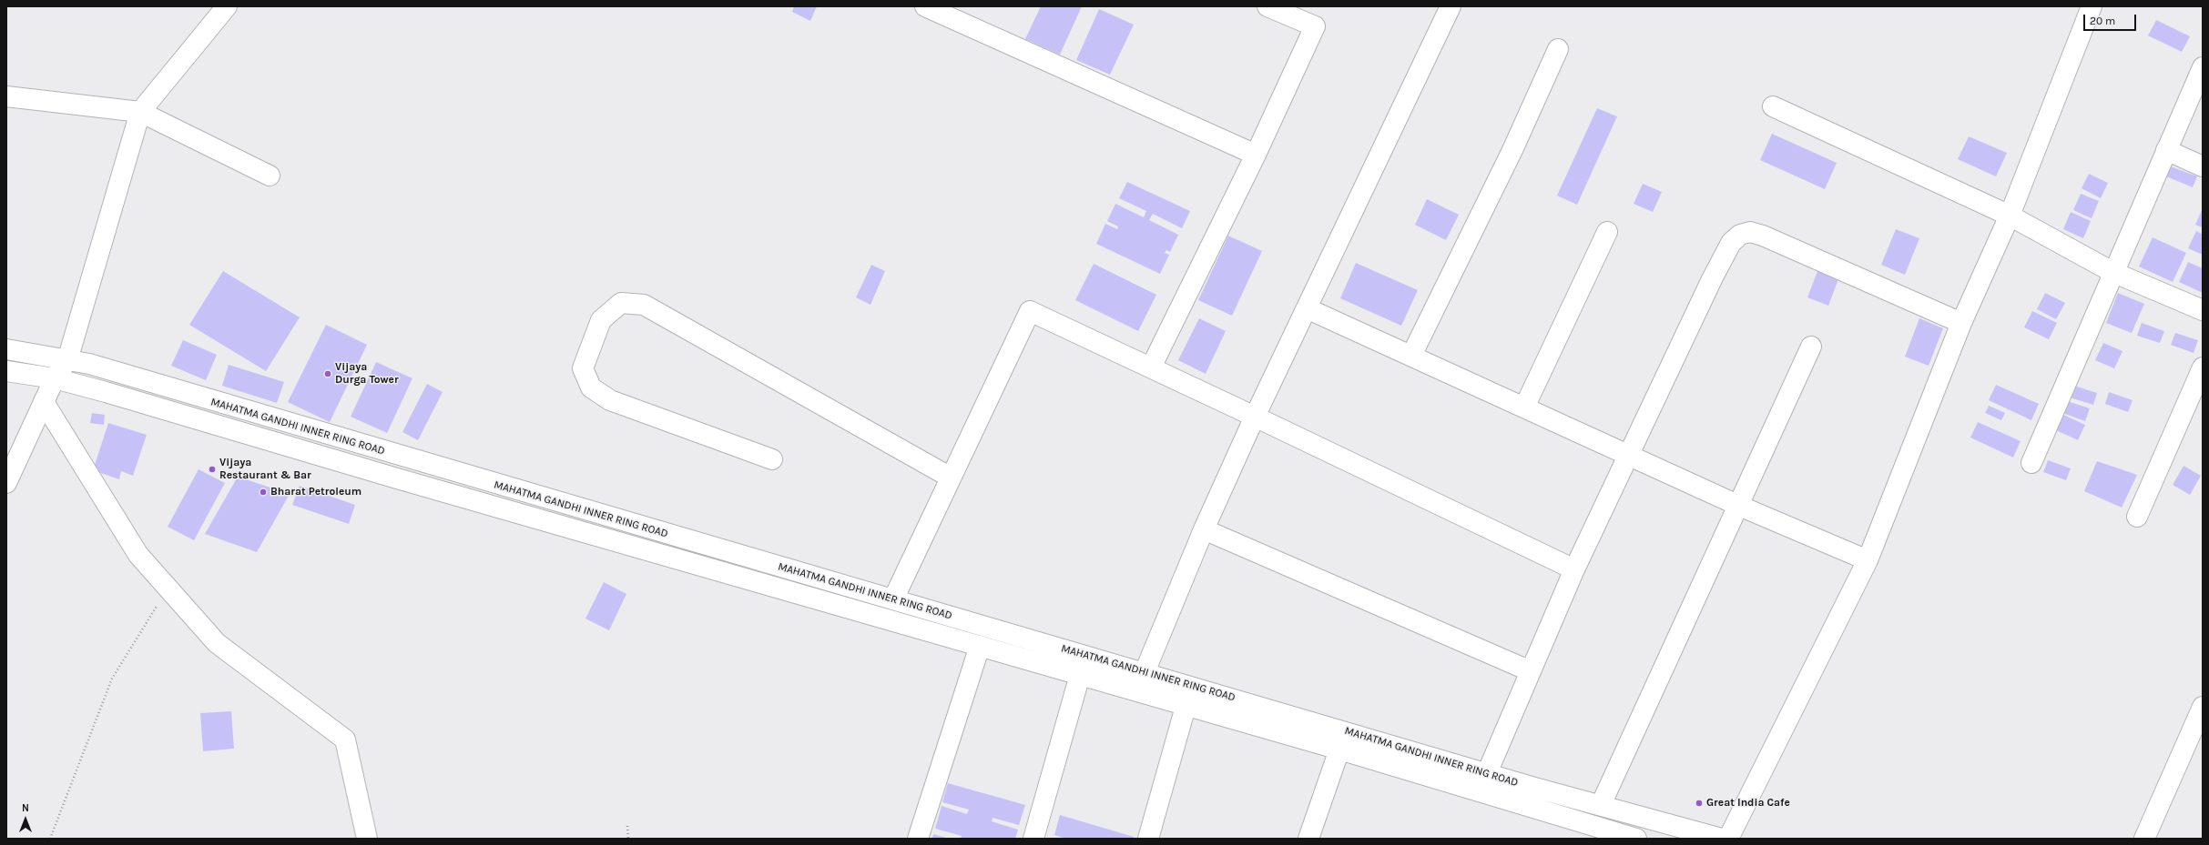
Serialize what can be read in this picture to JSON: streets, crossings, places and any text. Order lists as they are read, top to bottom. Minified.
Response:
{"streets":{"street":["MAHATMA GANDHI INNER RING ROAD"]},"places":["Vijaya Durga Tower","Vijaya Restaurant & Bar","Bharat Petroleum","Great India Cafe"],"scale_bar":"20 m","north":"top"}
